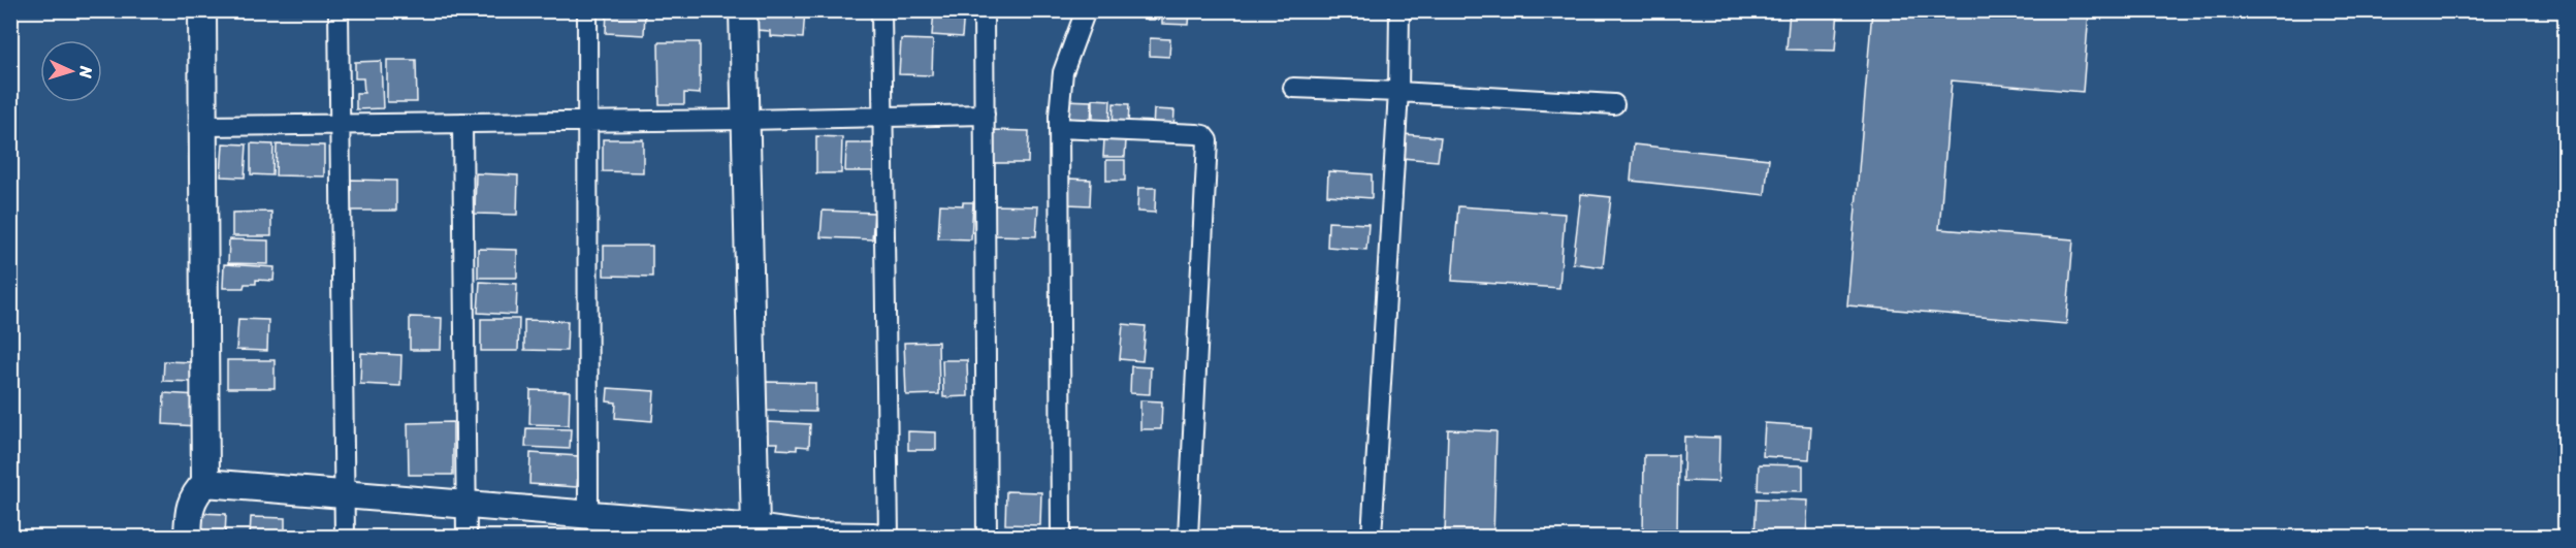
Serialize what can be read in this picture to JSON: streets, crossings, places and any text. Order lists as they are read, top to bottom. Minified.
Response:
{"north":"right"}
